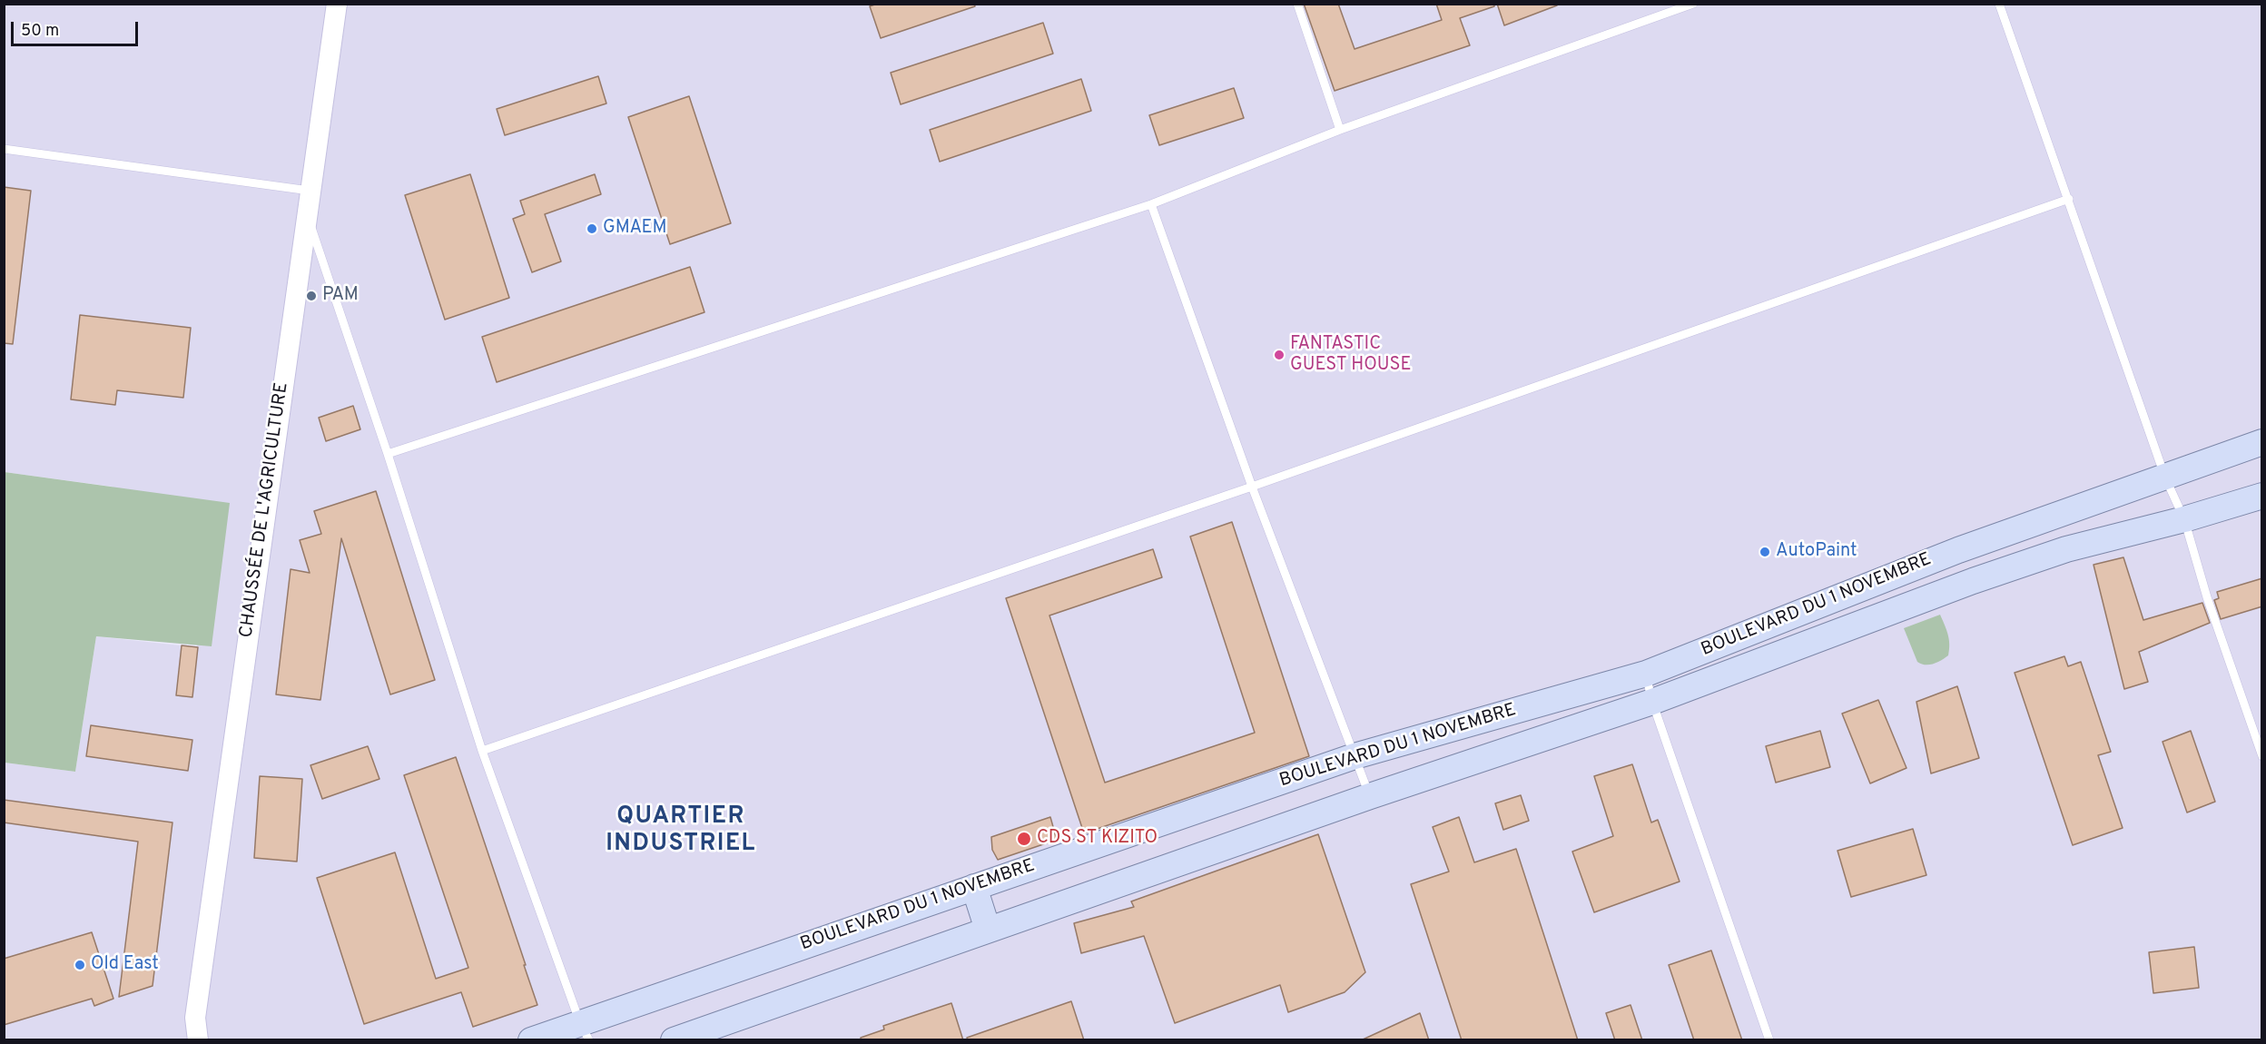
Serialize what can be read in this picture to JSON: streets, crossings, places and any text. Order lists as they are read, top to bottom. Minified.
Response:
{"streets":{"main road":["BOULEVARD DU 1 NOVEMBRE"],"street":["CHAUSSÉE DE L'AGRICULTURE"]},"districts":["QUARTIER INDUSTRIEL"],"places":["GMAEM","PAM","FANTASTIC GUEST HOUSE","AutoPaint","CDS ST KIZITO","Old East"],"scale_bar":"50 m"}
